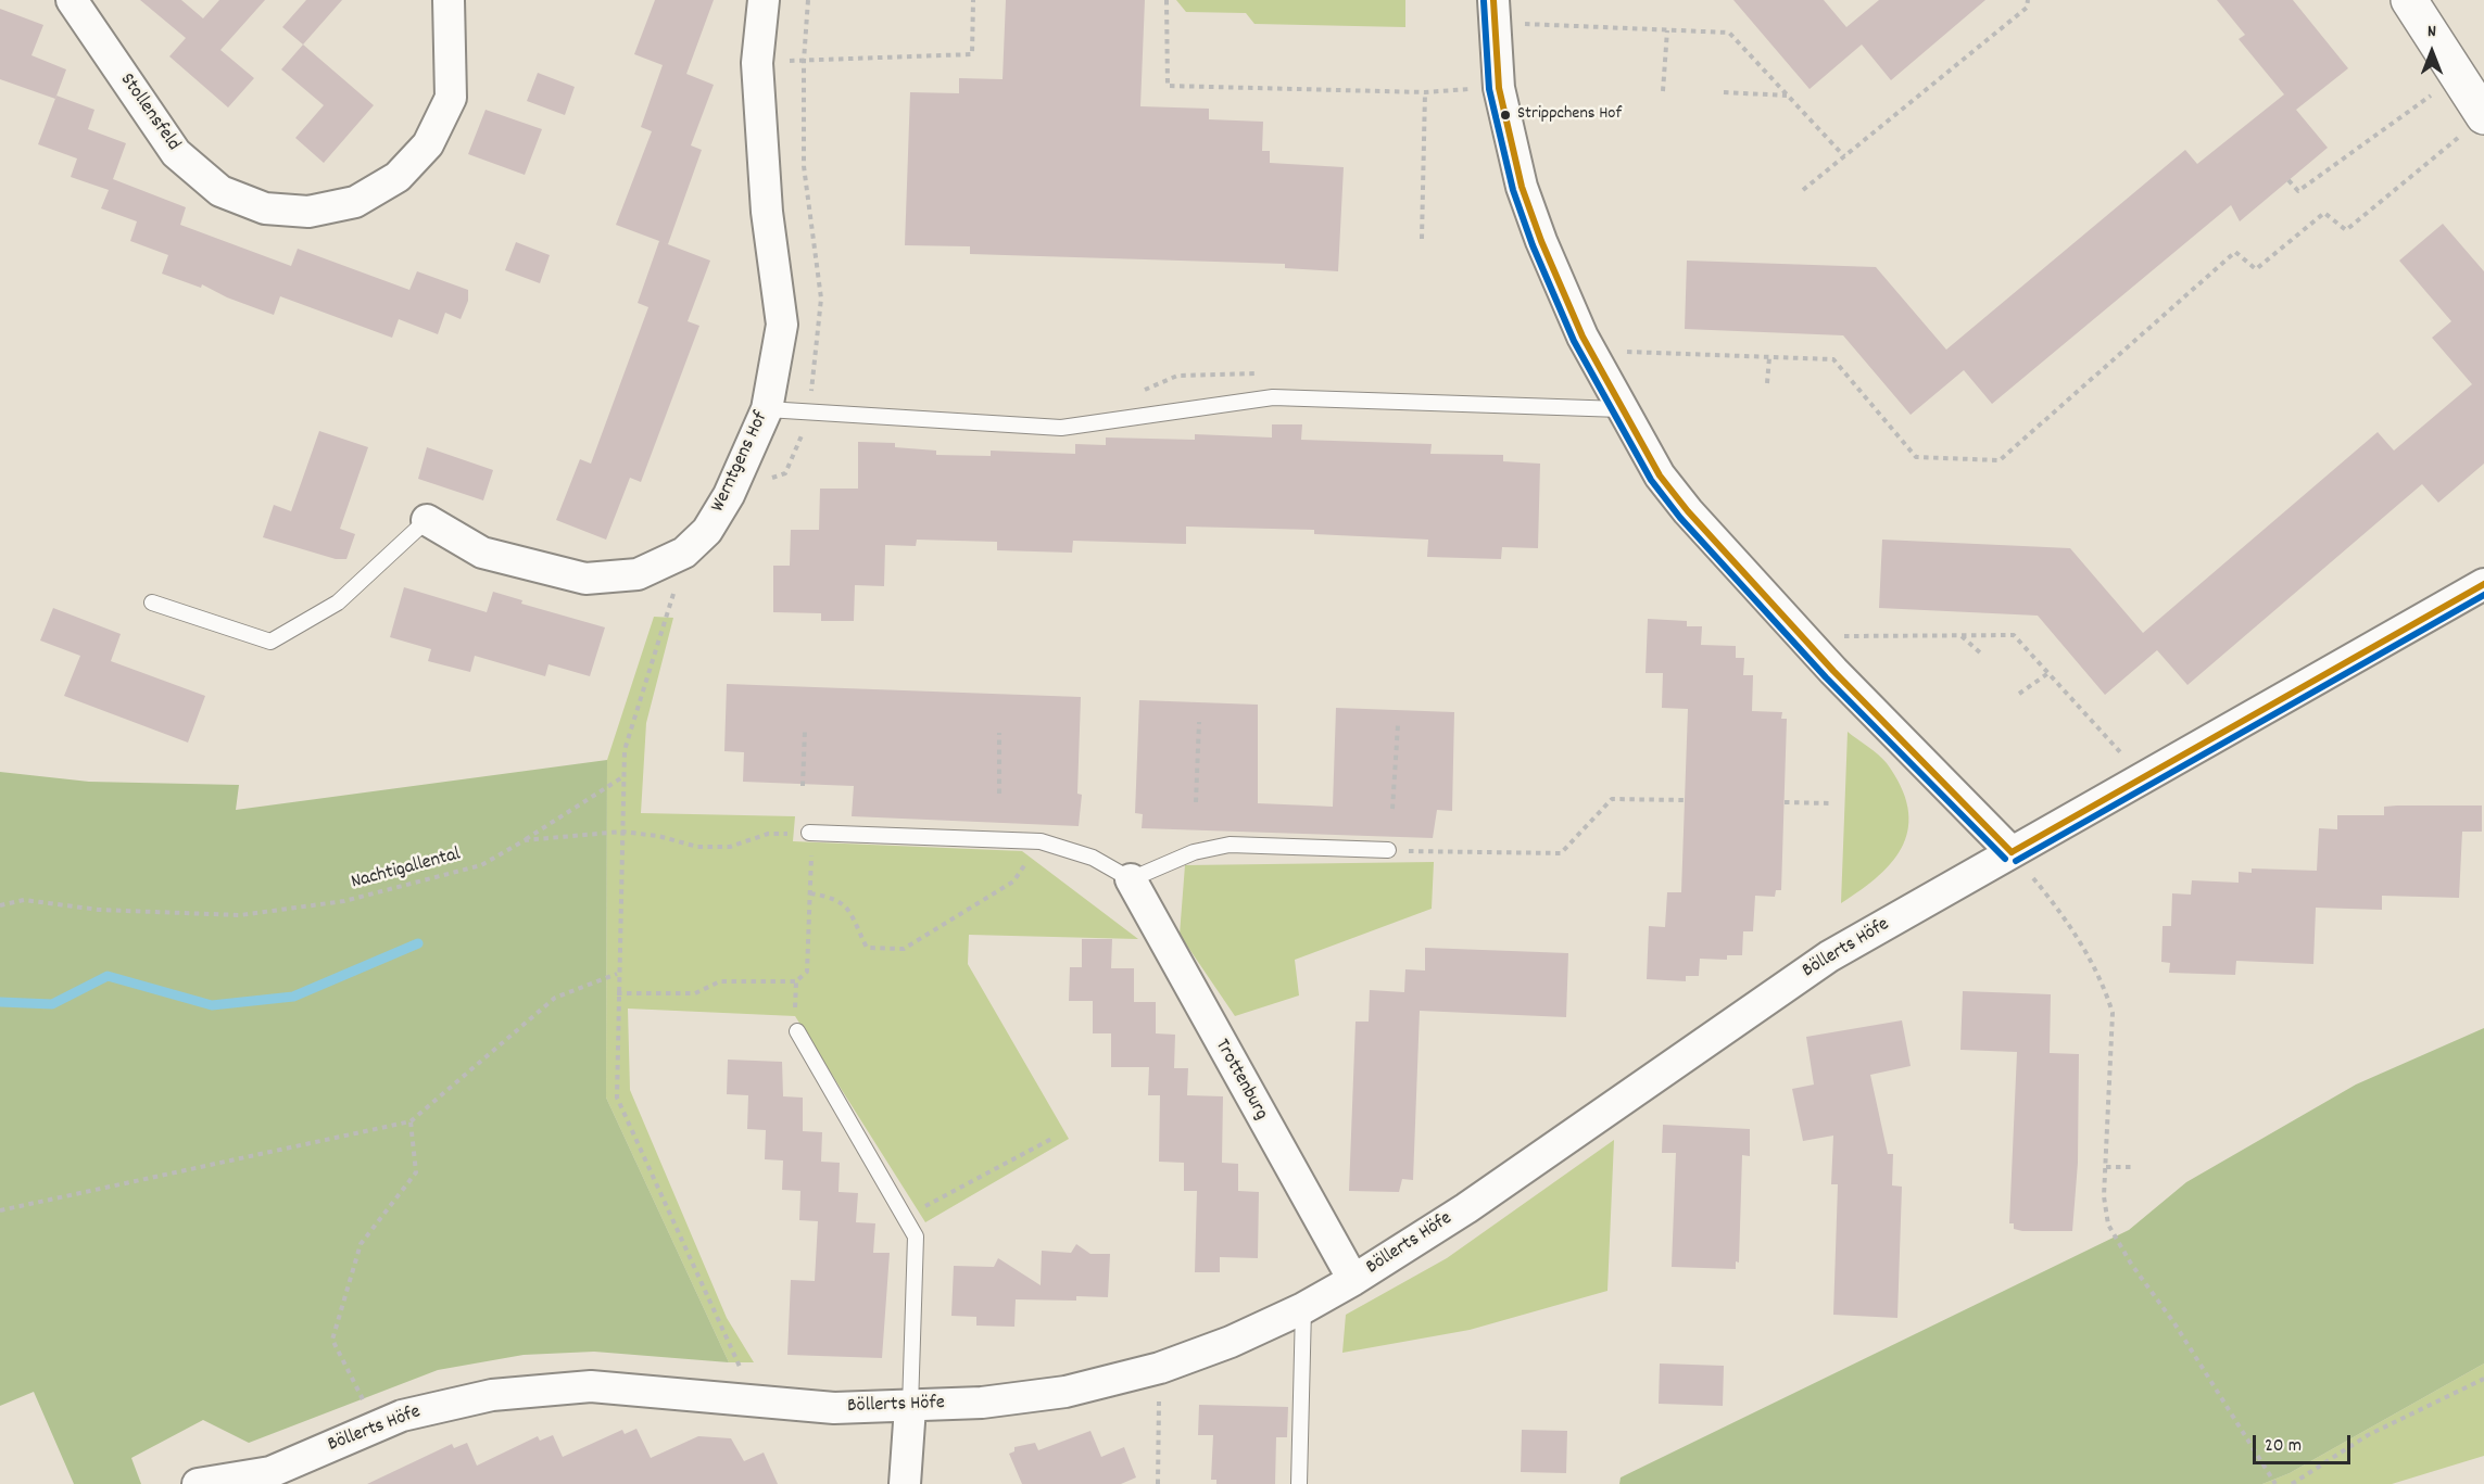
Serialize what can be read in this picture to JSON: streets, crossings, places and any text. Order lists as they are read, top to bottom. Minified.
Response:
{"streets":{"street":["Stollensfeld","Werntgens Hof","Böllerts Höfe","Trottenburg"],"path":["Nachtigallental"]},"crossings":[["Nachtigallental","Trottenburg"],["Böllerts Höfe","Trottenburg"]],"places":["Strippchens Hof"],"scale_bar":"20 m","north":"top"}
